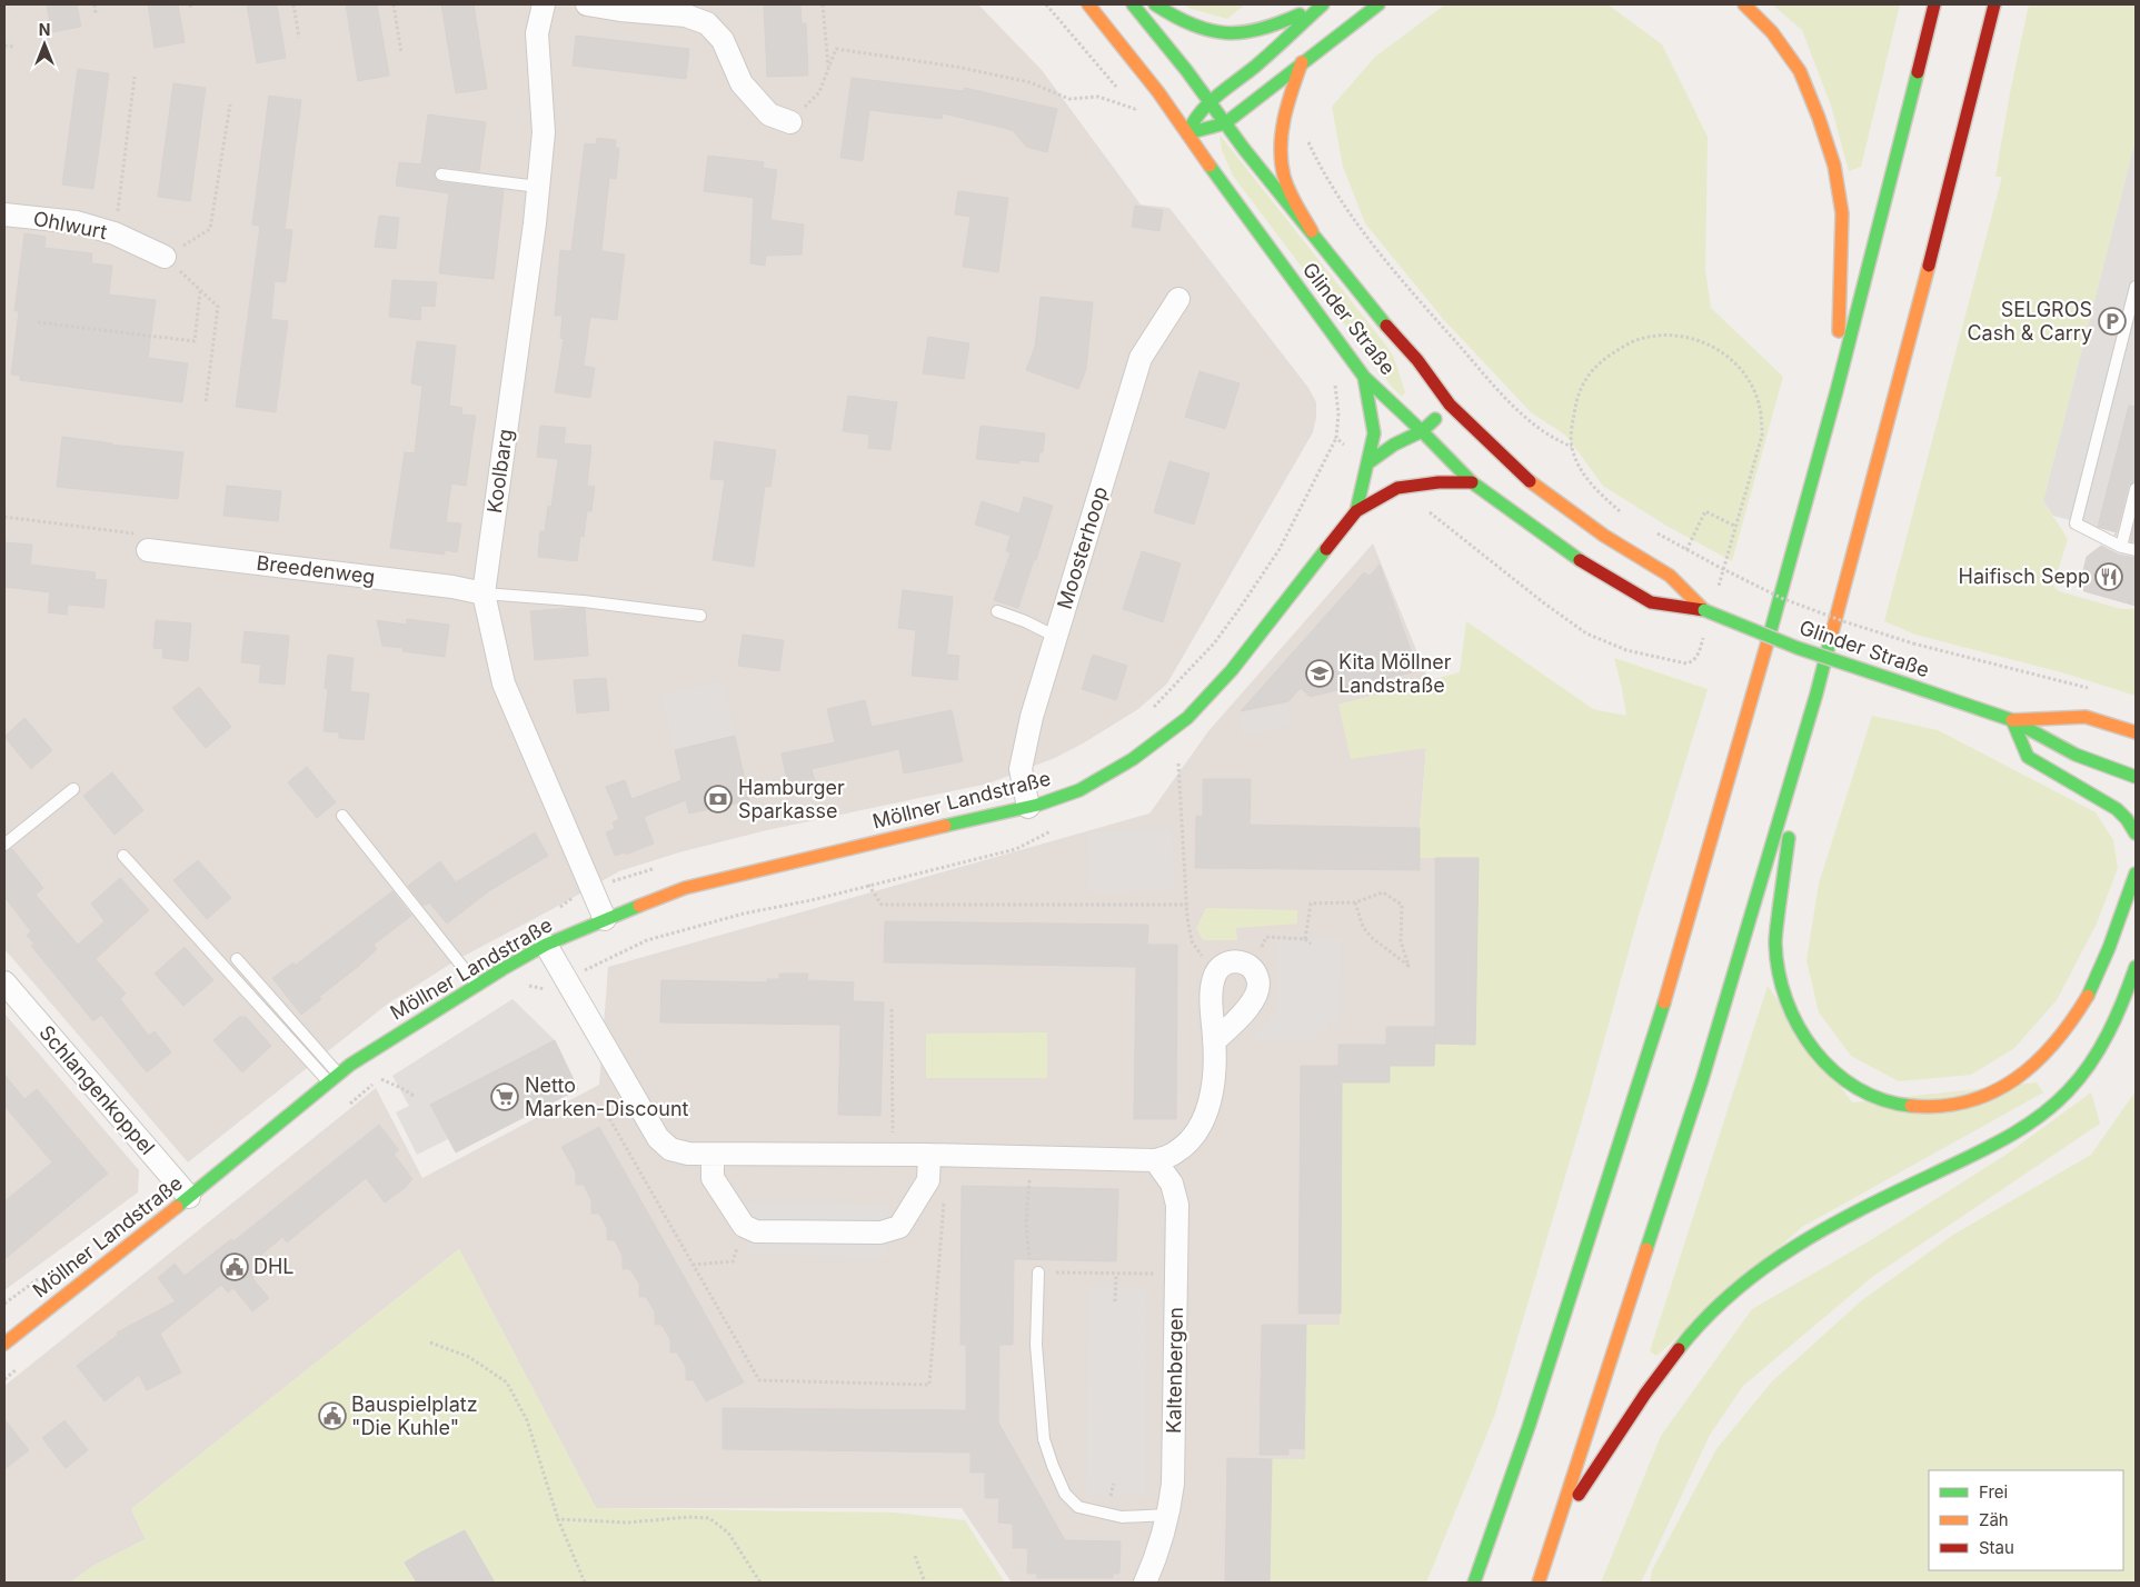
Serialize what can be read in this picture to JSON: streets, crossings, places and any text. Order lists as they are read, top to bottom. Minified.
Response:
{"streets":{"main road":["Glinder Straße","Möllner Landstraße"],"street":["Ohlwurt","Koolbarg","Moosterhoop","Breedenweg","Schlangenkoppel","Kaltenbergen"]},"crossings":[["Glinder Straße","Möllner Landstraße"],["Koolbarg","Breedenweg"],["Koolbarg","Möllner Landstraße"],["Moosterhoop","Möllner Landstraße"],["Möllner Landstraße","Schlangenkoppel"]],"places":{"parking":["SELGROS Cash & Carry"],"restaurant":["Haifisch Sepp"],"school or university":["Kita Möllner Landstraße"],"bank":["Hamburger Sparkasse"],"supermarket":["Netto Marken-Discount"],"public building":["DHL","Bauspielplatz \"Die Kuhle\""]},"legend":["Frei","Zäh","Stau"],"north":"top"}
